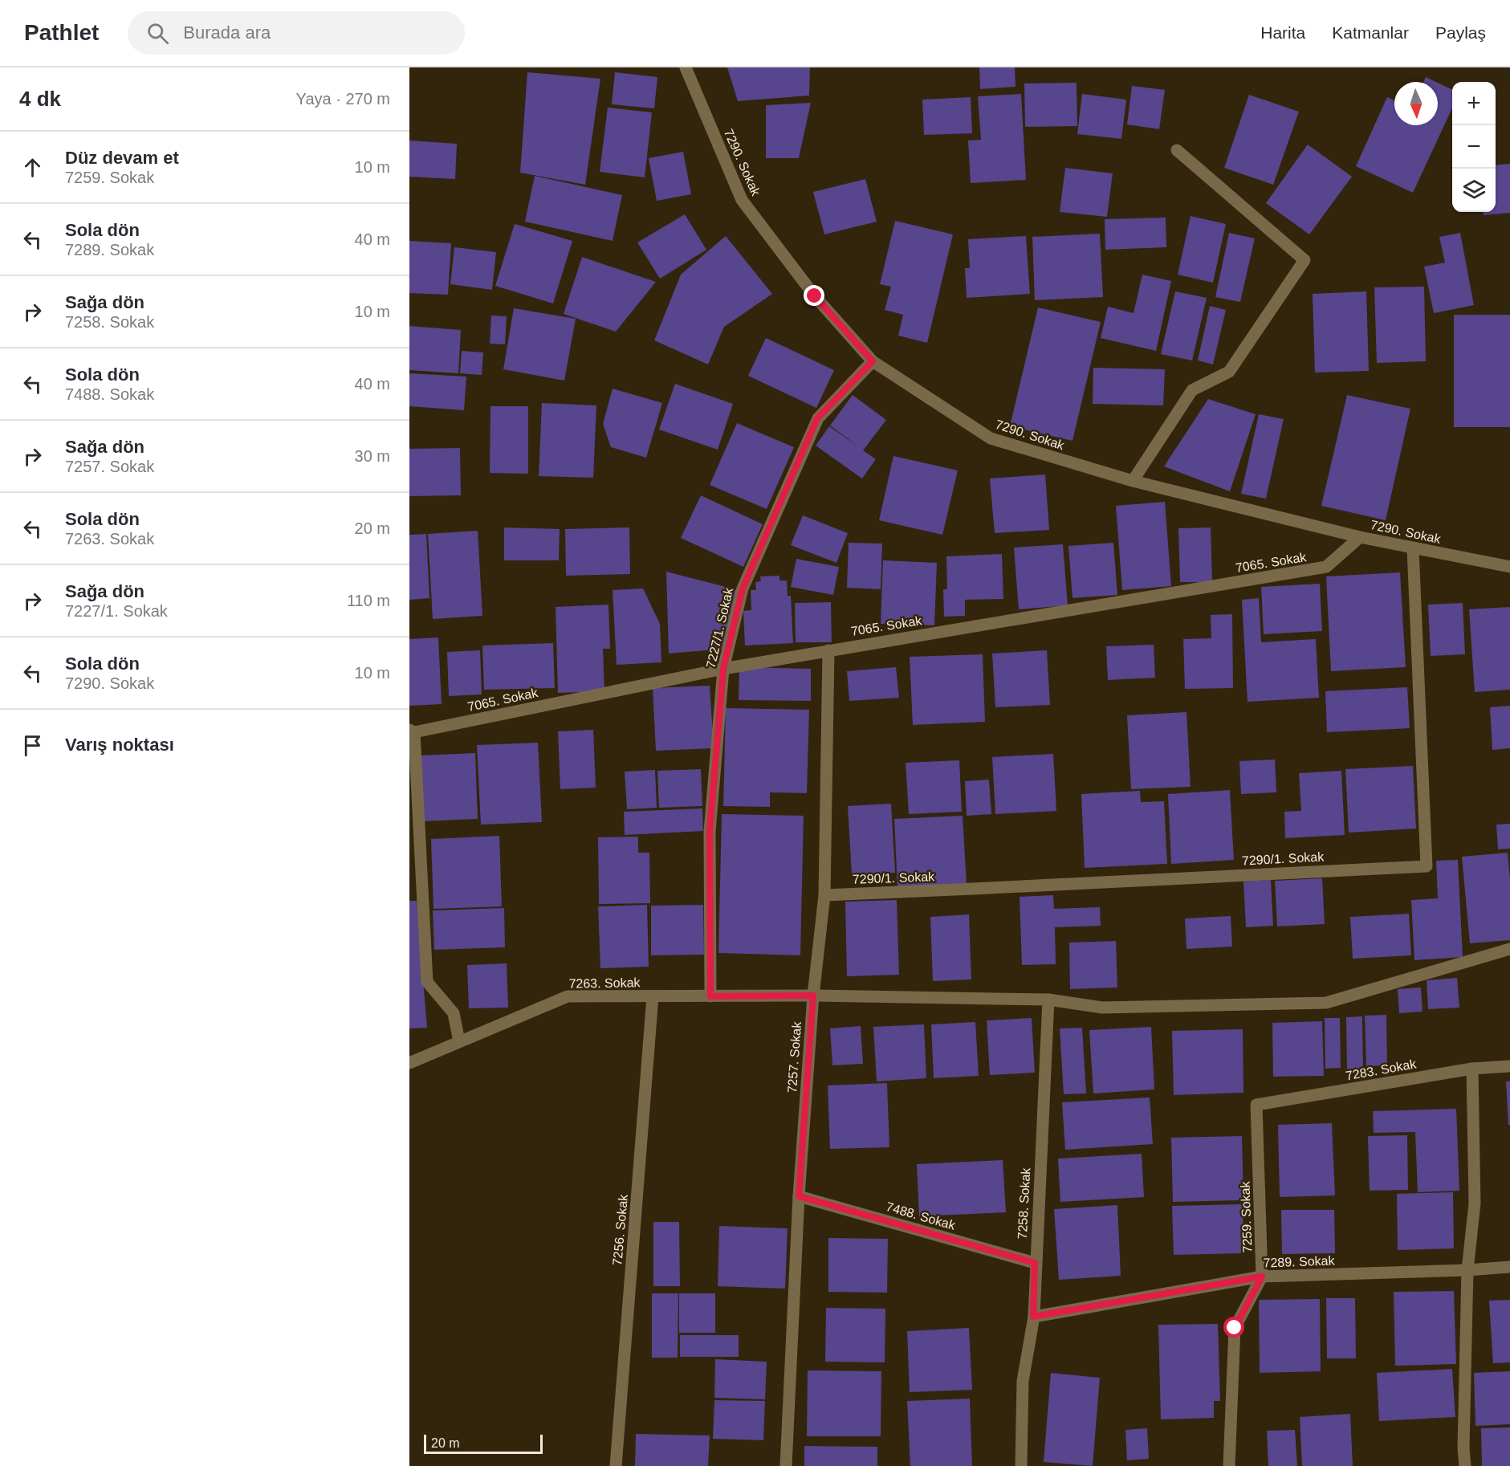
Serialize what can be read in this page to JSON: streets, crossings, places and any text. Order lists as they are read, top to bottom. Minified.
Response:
{"streets":{"street":["7290. Sokak","7065. Sokak","7227/1. Sokak","7290/1. Sokak","7263. Sokak","7257. Sokak","7283. Sokak","7258. Sokak","7488. Sokak","7259. Sokak","7256. Sokak","7289. Sokak"]},"crossings":[["7290. Sokak","7065. Sokak"],["7290. Sokak","7227/1. Sokak"],["7290. Sokak","7290/1. Sokak"],["7065. Sokak","7227/1. Sokak"],["7065. Sokak","7257. Sokak"],["7227/1. Sokak","7263. Sokak"],["7290/1. Sokak","7257. Sokak"],["7263. Sokak","7257. Sokak"],["7263. Sokak","7258. Sokak"],["7263. Sokak","7256. Sokak"],["7257. Sokak","7488. Sokak"],["7283. Sokak","7259. Sokak"],["7258. Sokak","7488. Sokak"],["7258. Sokak","7289. Sokak"],["7259. Sokak","7289. Sokak"]],"scale_bar":"20 m","north":"bottom","page":{"header":"Pathlet","search":"Burada ara","nav":["Harita","Katmanlar","Paylaş"],"heading":["4 dk","Yaya · 270 m"],"map_buttons":["+","−"],"list":[["Düz devam et","7259. Sokak","10 m"],["Sola dön","7289. Sokak","40 m"],["Sağa dön","7258. Sokak","10 m"],["Sola dön","7488. Sokak","40 m"],["Sağa dön","7257. Sokak","30 m"],["Sola dön","7263. Sokak","20 m"],["Sağa dön","7227/1. Sokak","110 m"],["Sola dön","7290. Sokak","10 m"],"Varış noktası"],"scale":"20 m"}}
